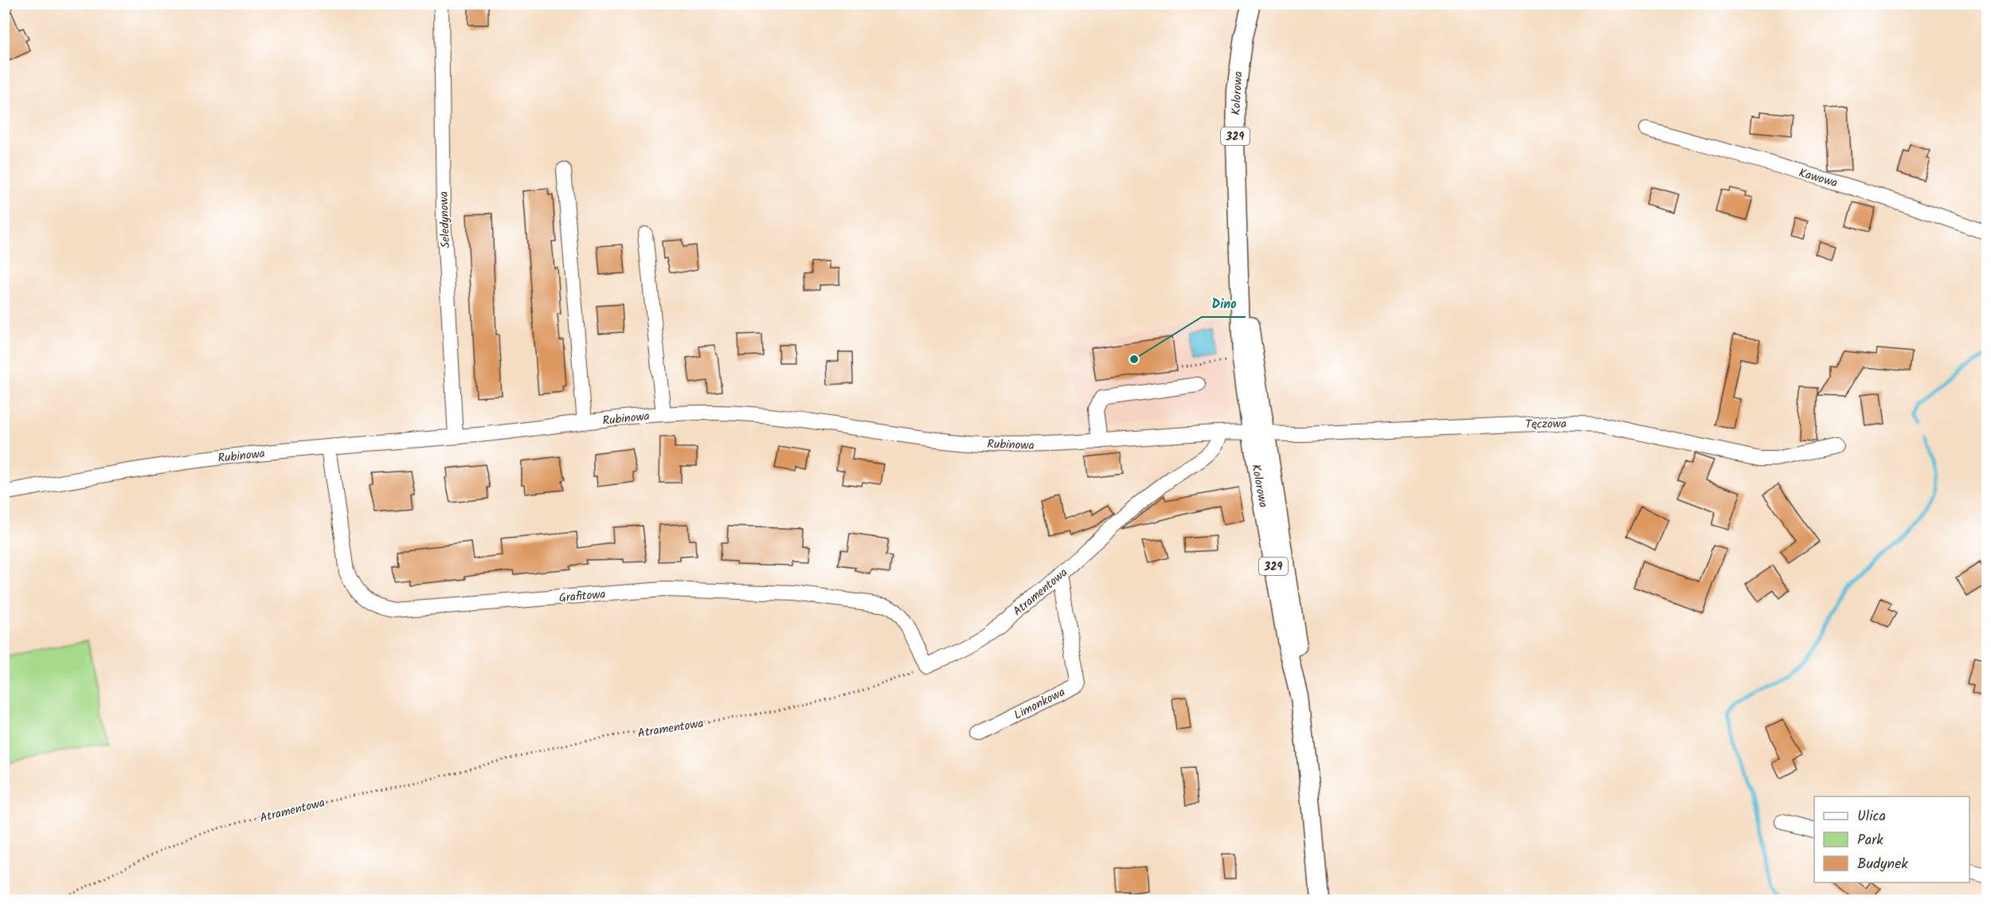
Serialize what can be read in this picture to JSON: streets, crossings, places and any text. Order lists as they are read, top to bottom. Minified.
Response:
{"streets":{"main road":["Kolorowa","329"],"street":["Kawowa","Seledynowa","Rubinowa","Tęczowa","Atramentowa","Grafitowa","Limonkowa"]},"crossings":[["Kolorowa","Rubinowa"],["Kolorowa","Tęczowa"],["Seledynowa","Rubinowa"],["Rubinowa","Tęczowa"],["Rubinowa","Atramentowa"],["Rubinowa","Grafitowa"],["Atramentowa","Grafitowa"],["Atramentowa","Limonkowa"]],"places":["Dino"],"legend":["Ulica","Park","Budynek"]}
